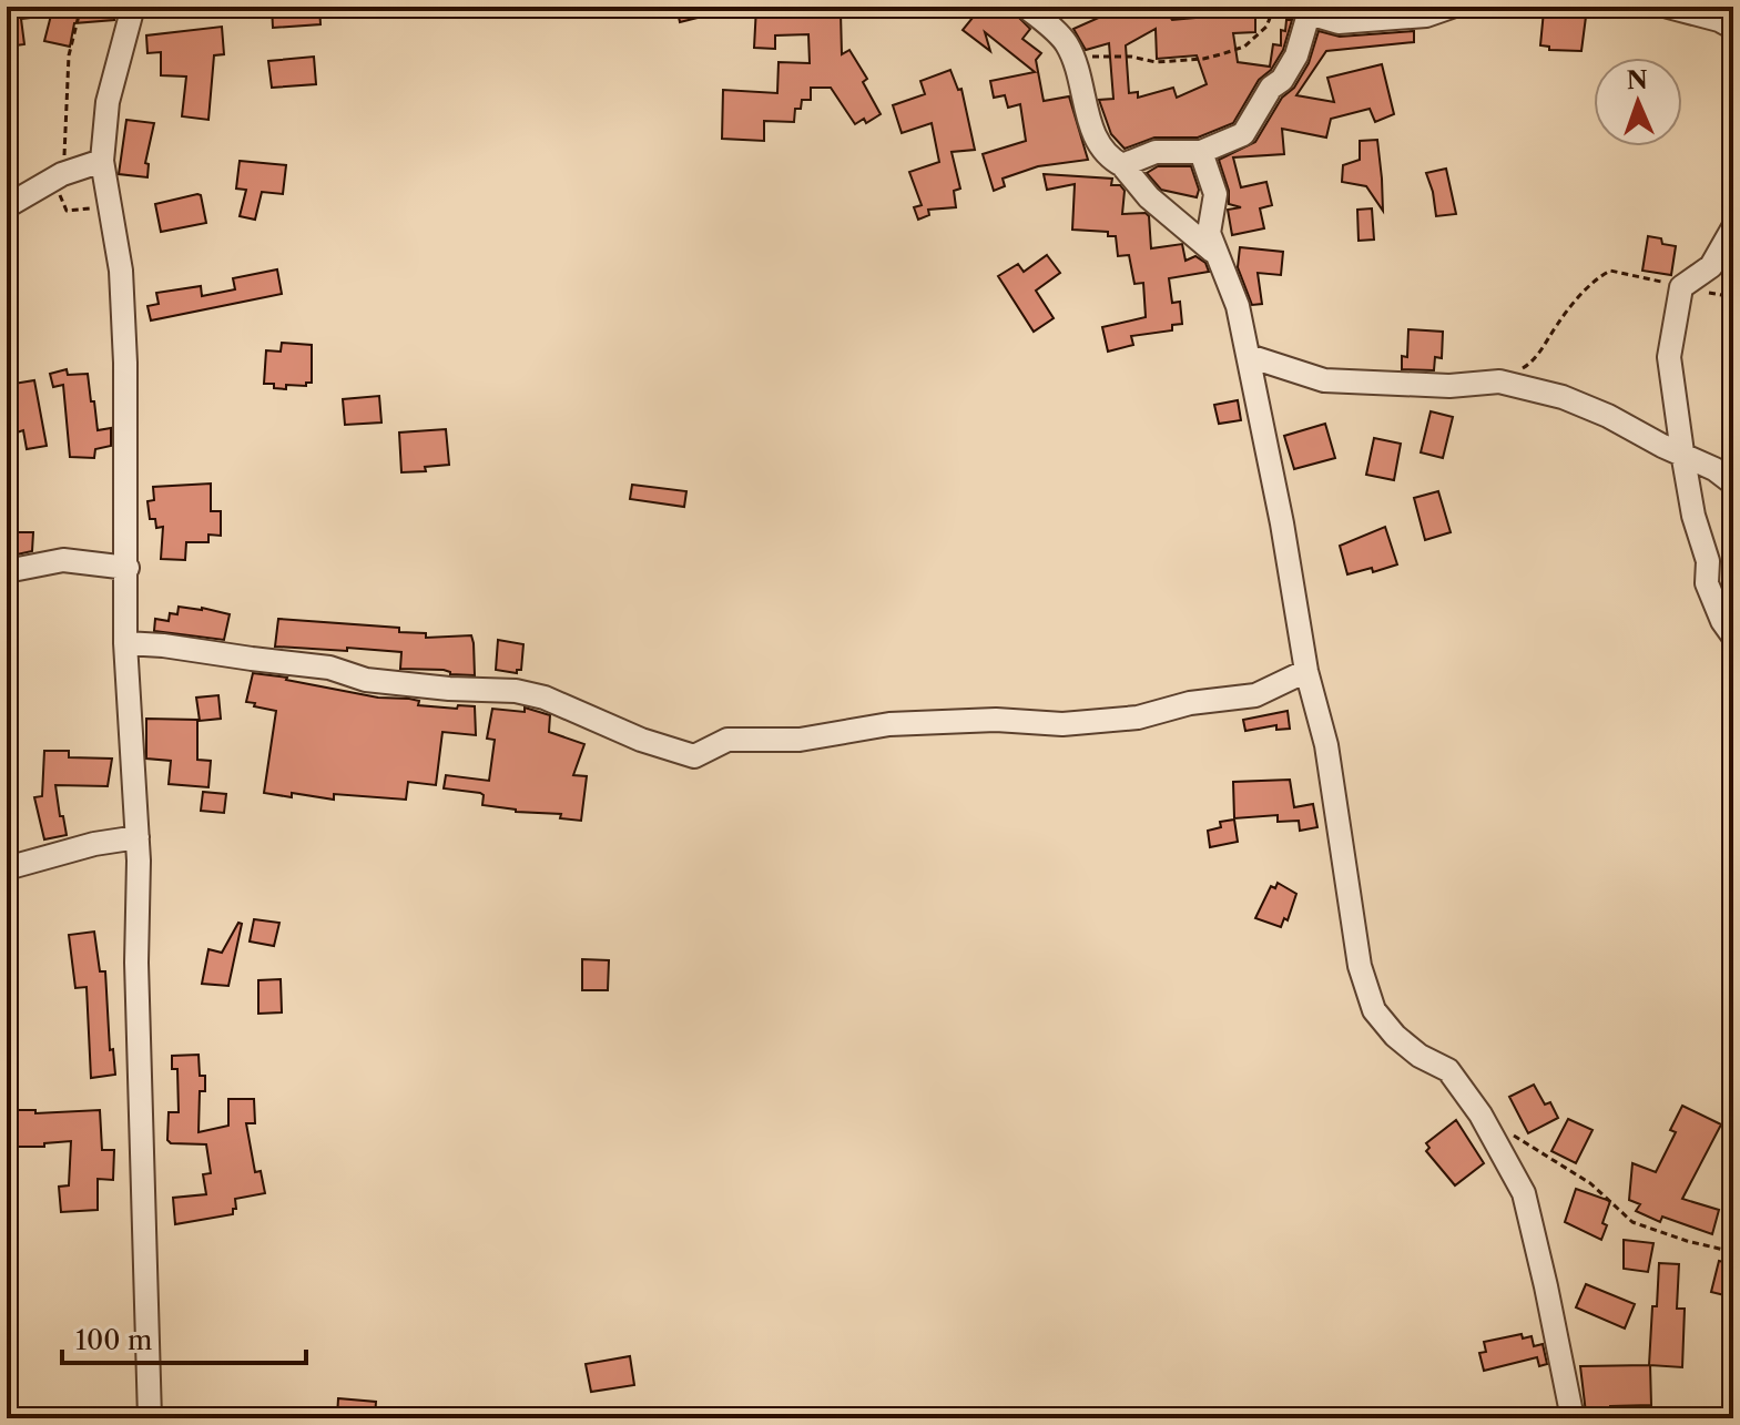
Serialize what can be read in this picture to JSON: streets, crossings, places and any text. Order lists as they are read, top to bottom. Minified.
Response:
{"scale_bar":"100 m","north":"top"}
